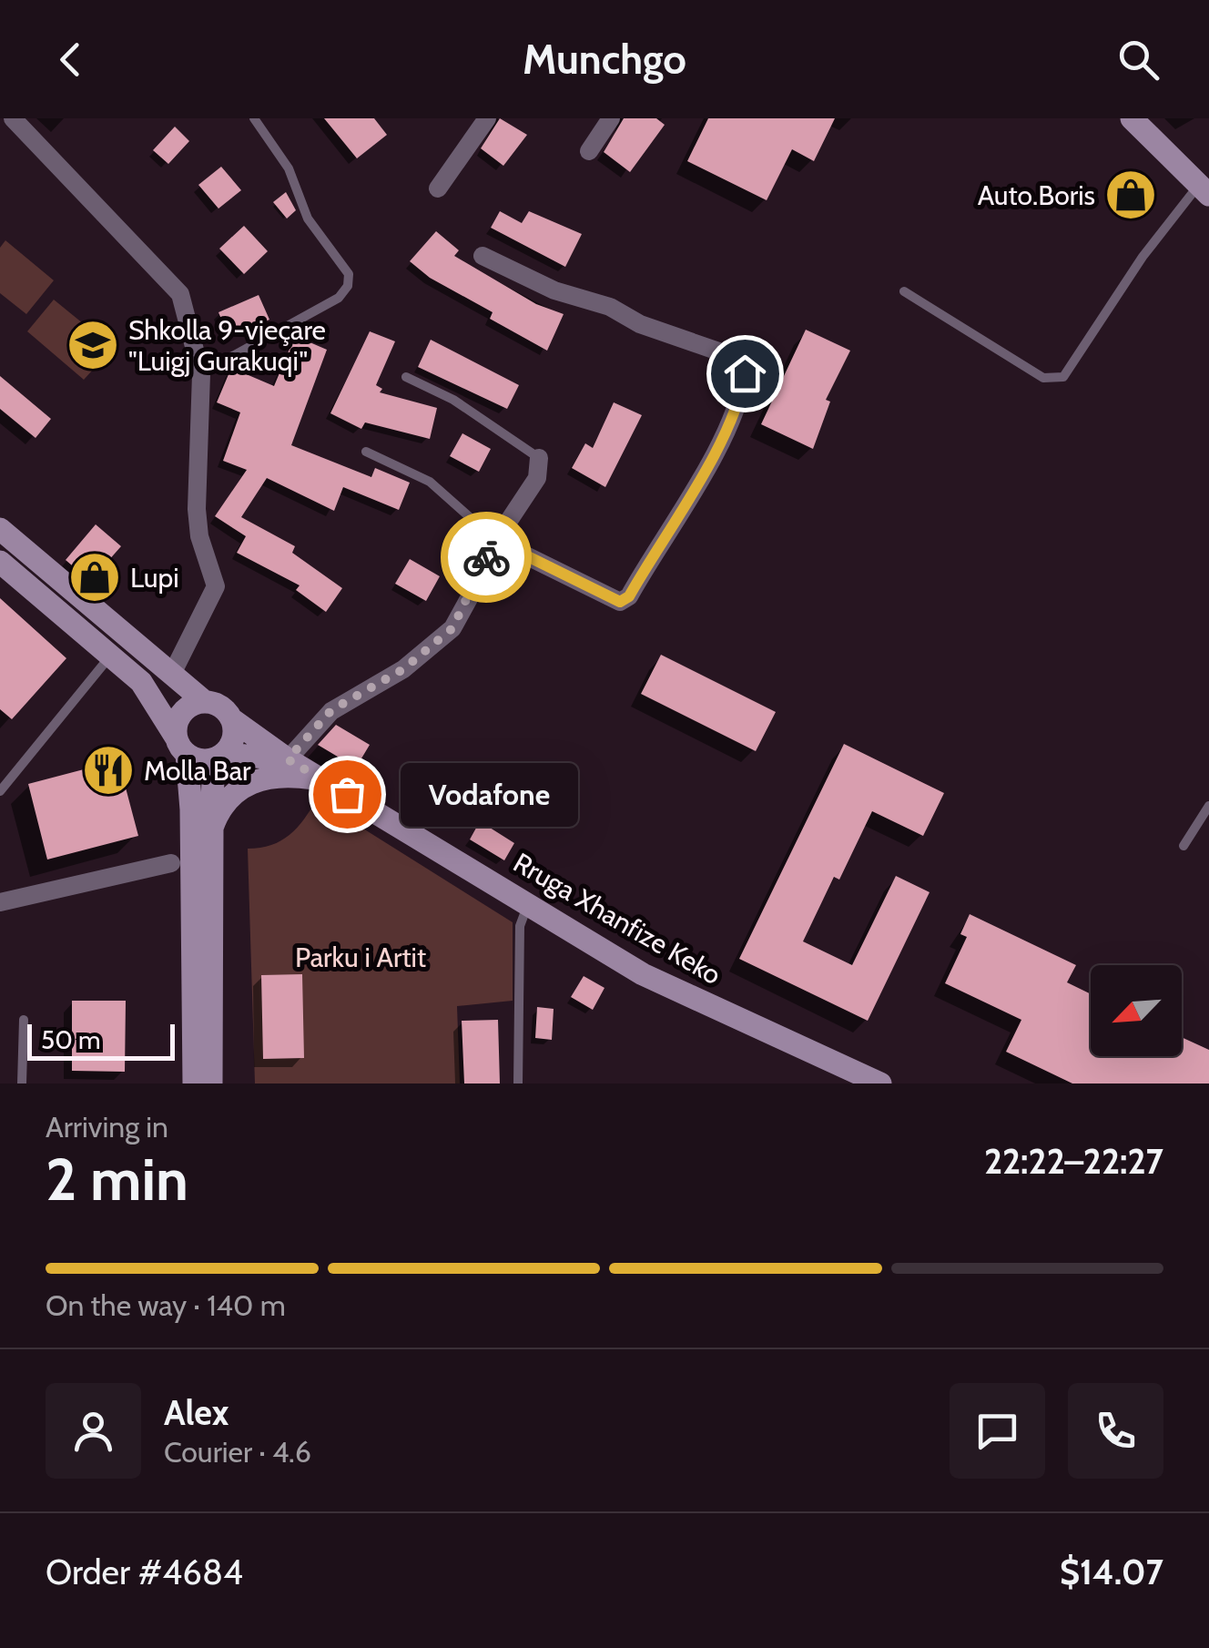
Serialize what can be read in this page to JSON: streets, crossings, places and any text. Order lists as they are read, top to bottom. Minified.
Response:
{"streets":{"main road":["Rruga Xhanfize Keko"]},"parks":["Parku i Artit"],"places":{"shop":["Auto.Boris","Lupi"],"school or university":["Shkolla 9-vjeçare \"Luigj Gurakuqi\""],"restaurant":["Molla Bar"],"other":["Vodafone"]},"scale_bar":"50 m","north":"bottom left","page":{"header":"Munchgo","bubble":"Vodafone","scale":"50 m","heading":["2 min","Arriving in","22:22–22:27"],"panel":["Alex","Courier · 4.6","Order #4684","$14.07"],"bar":"On the way · 140 m"}}
